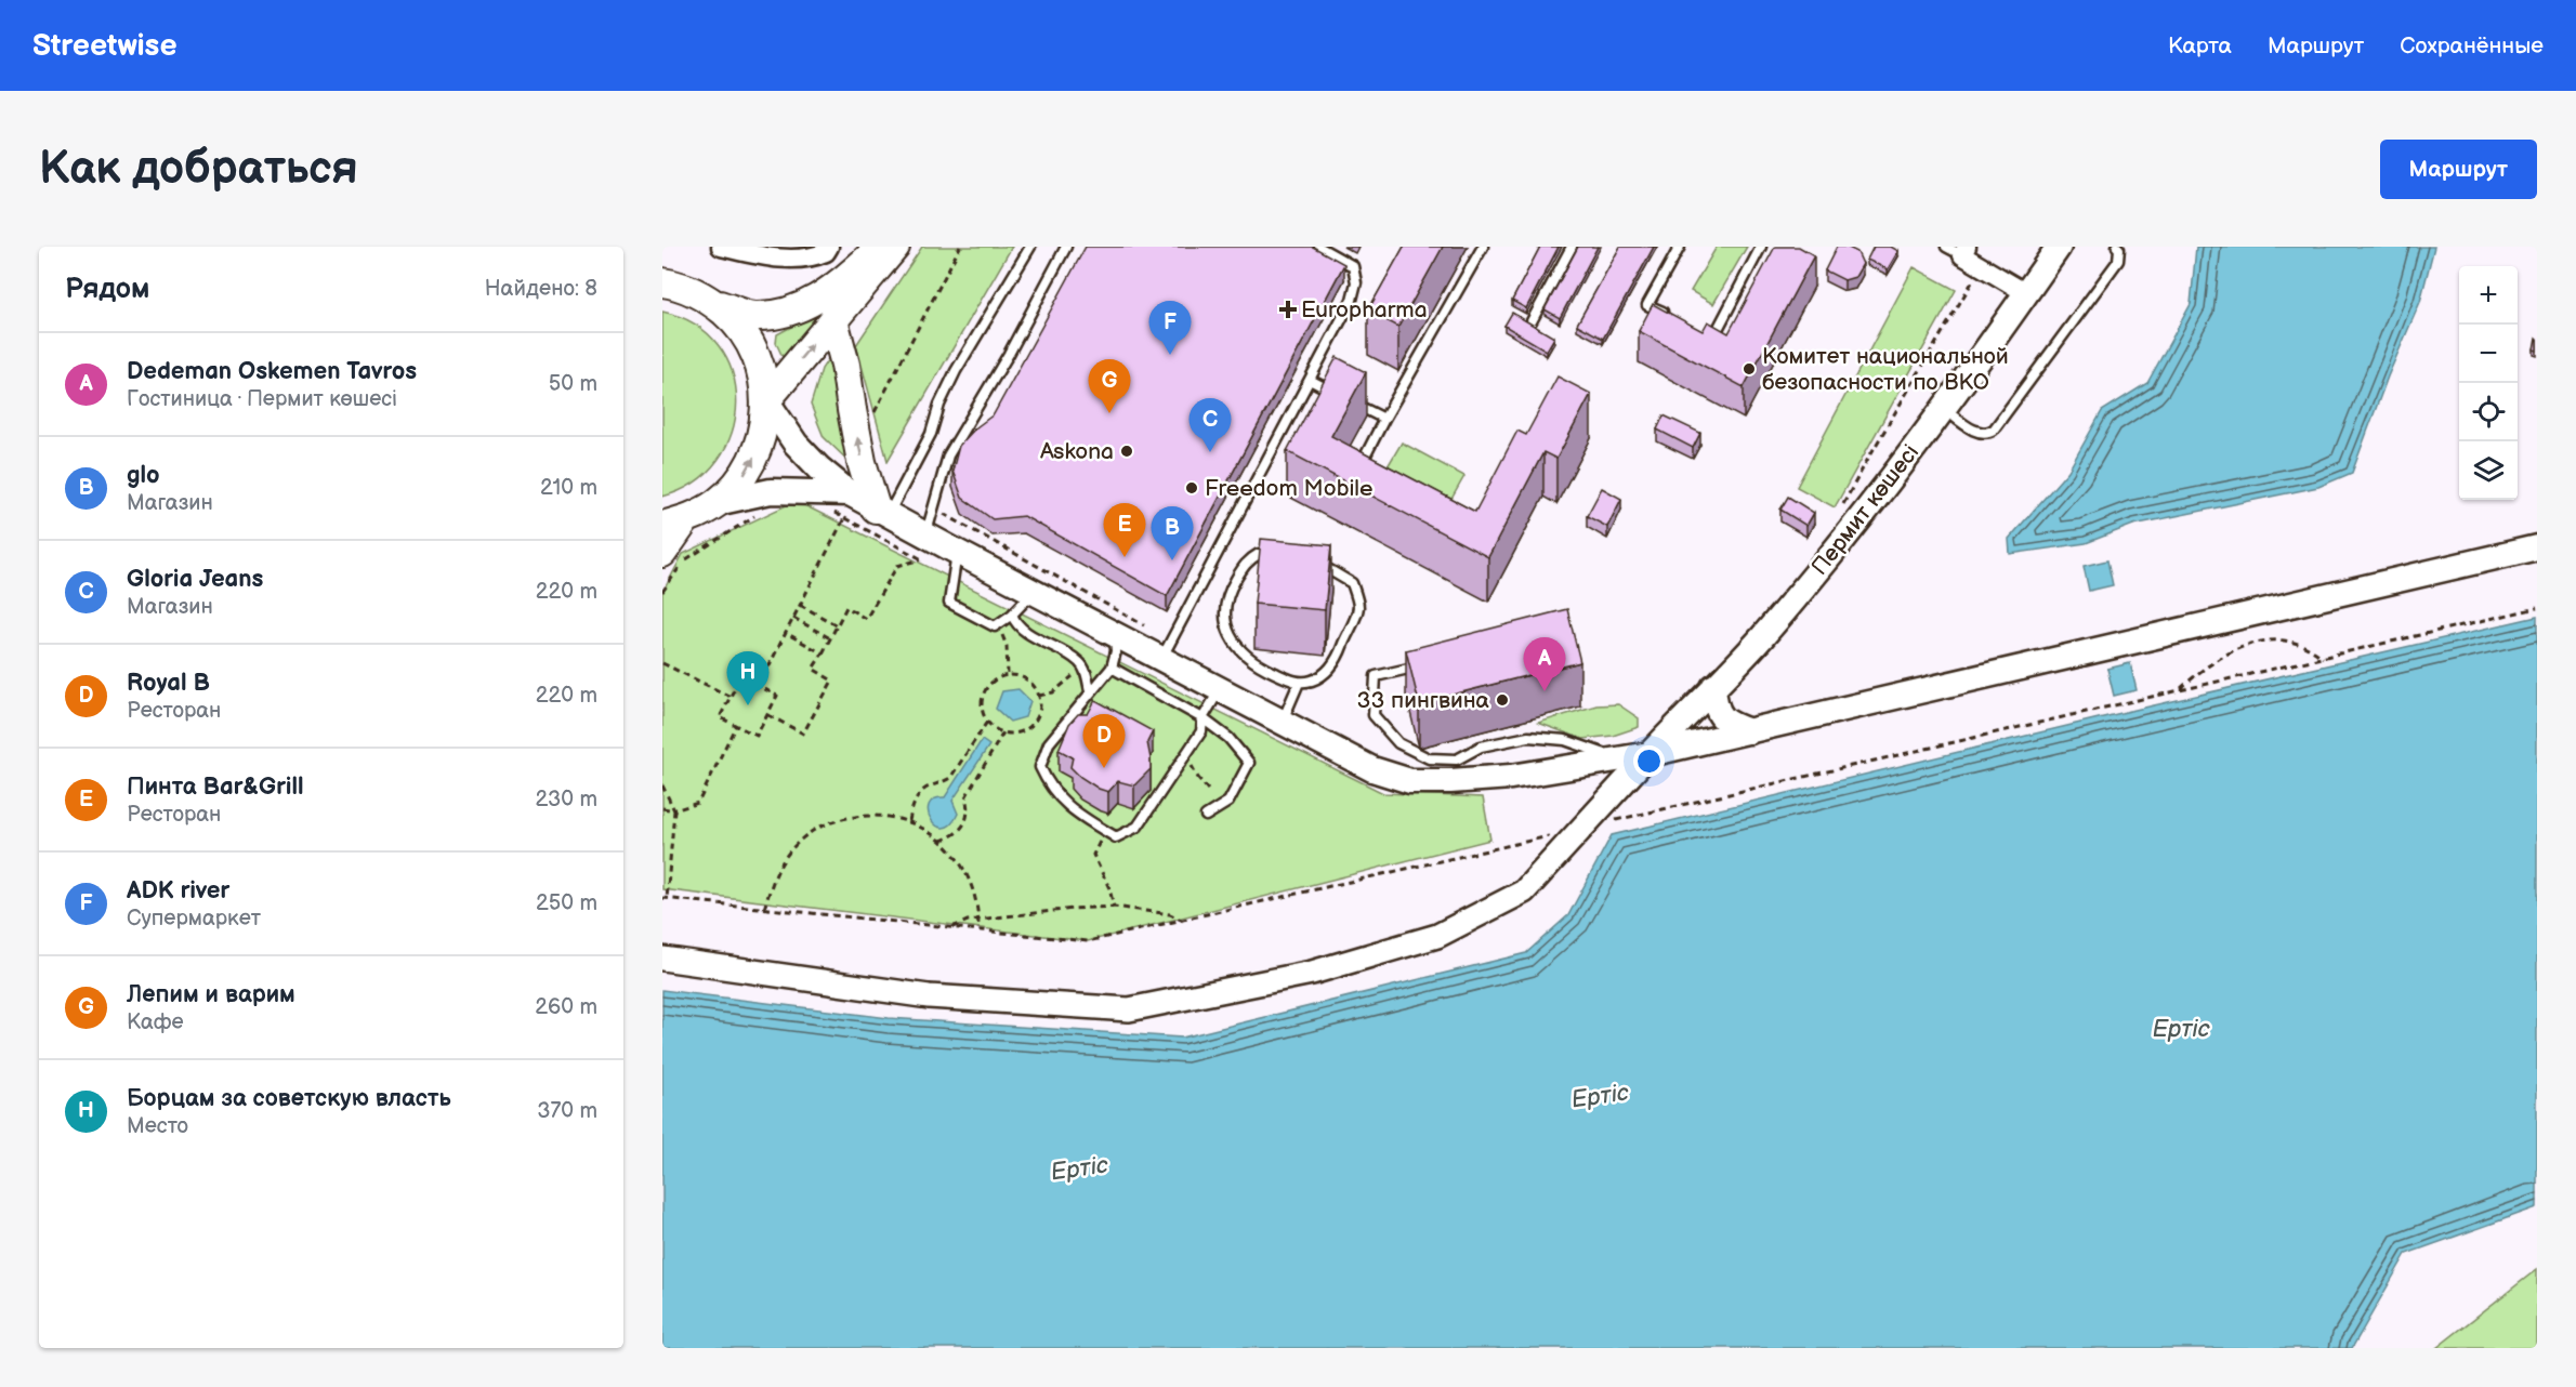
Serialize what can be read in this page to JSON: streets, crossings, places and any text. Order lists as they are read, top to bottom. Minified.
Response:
{"streets":{"main road":["Пермит көшесі"]},"water":["Ертіс"],"places":{"health":["Europharma"],"other":["Комитет национальной безопасности по ВКО","Askona","Freedom Mobile","33 пингвина"]},"page":{"header":"Streetwise","nav":["Карта","Маршрут","Сохранённые"],"buttons":"Маршрут","title":"Как добраться","heading":["Рядом","Найдено: 8"],"map_buttons":["+","−"],"pins":["F","G","C","E","B","A","H","D"],"list":[{"mark":"A","name":"Dedeman Oskemen Tavros","note":"Гостиница · Пермит көшесі","value":"50 m"},{"mark":"B","name":"glo","note":"Магазин","value":"210 m"},{"mark":"C","name":"Gloria Jeans","note":"Магазин","value":"220 m"},{"mark":"D","name":"Royal B","note":"Ресторан","value":"220 m"},{"mark":"E","name":"Пинта Bar&Grill","note":"Ресторан","value":"230 m"},{"mark":"F","name":"ADK river","note":"Супермаркет","value":"250 m"},{"mark":"G","name":"Лепим и варим","note":"Кафе","value":"260 m"},{"mark":"H","name":"Борцам за советскую власть","note":"Место","value":"370 m"}]}}
